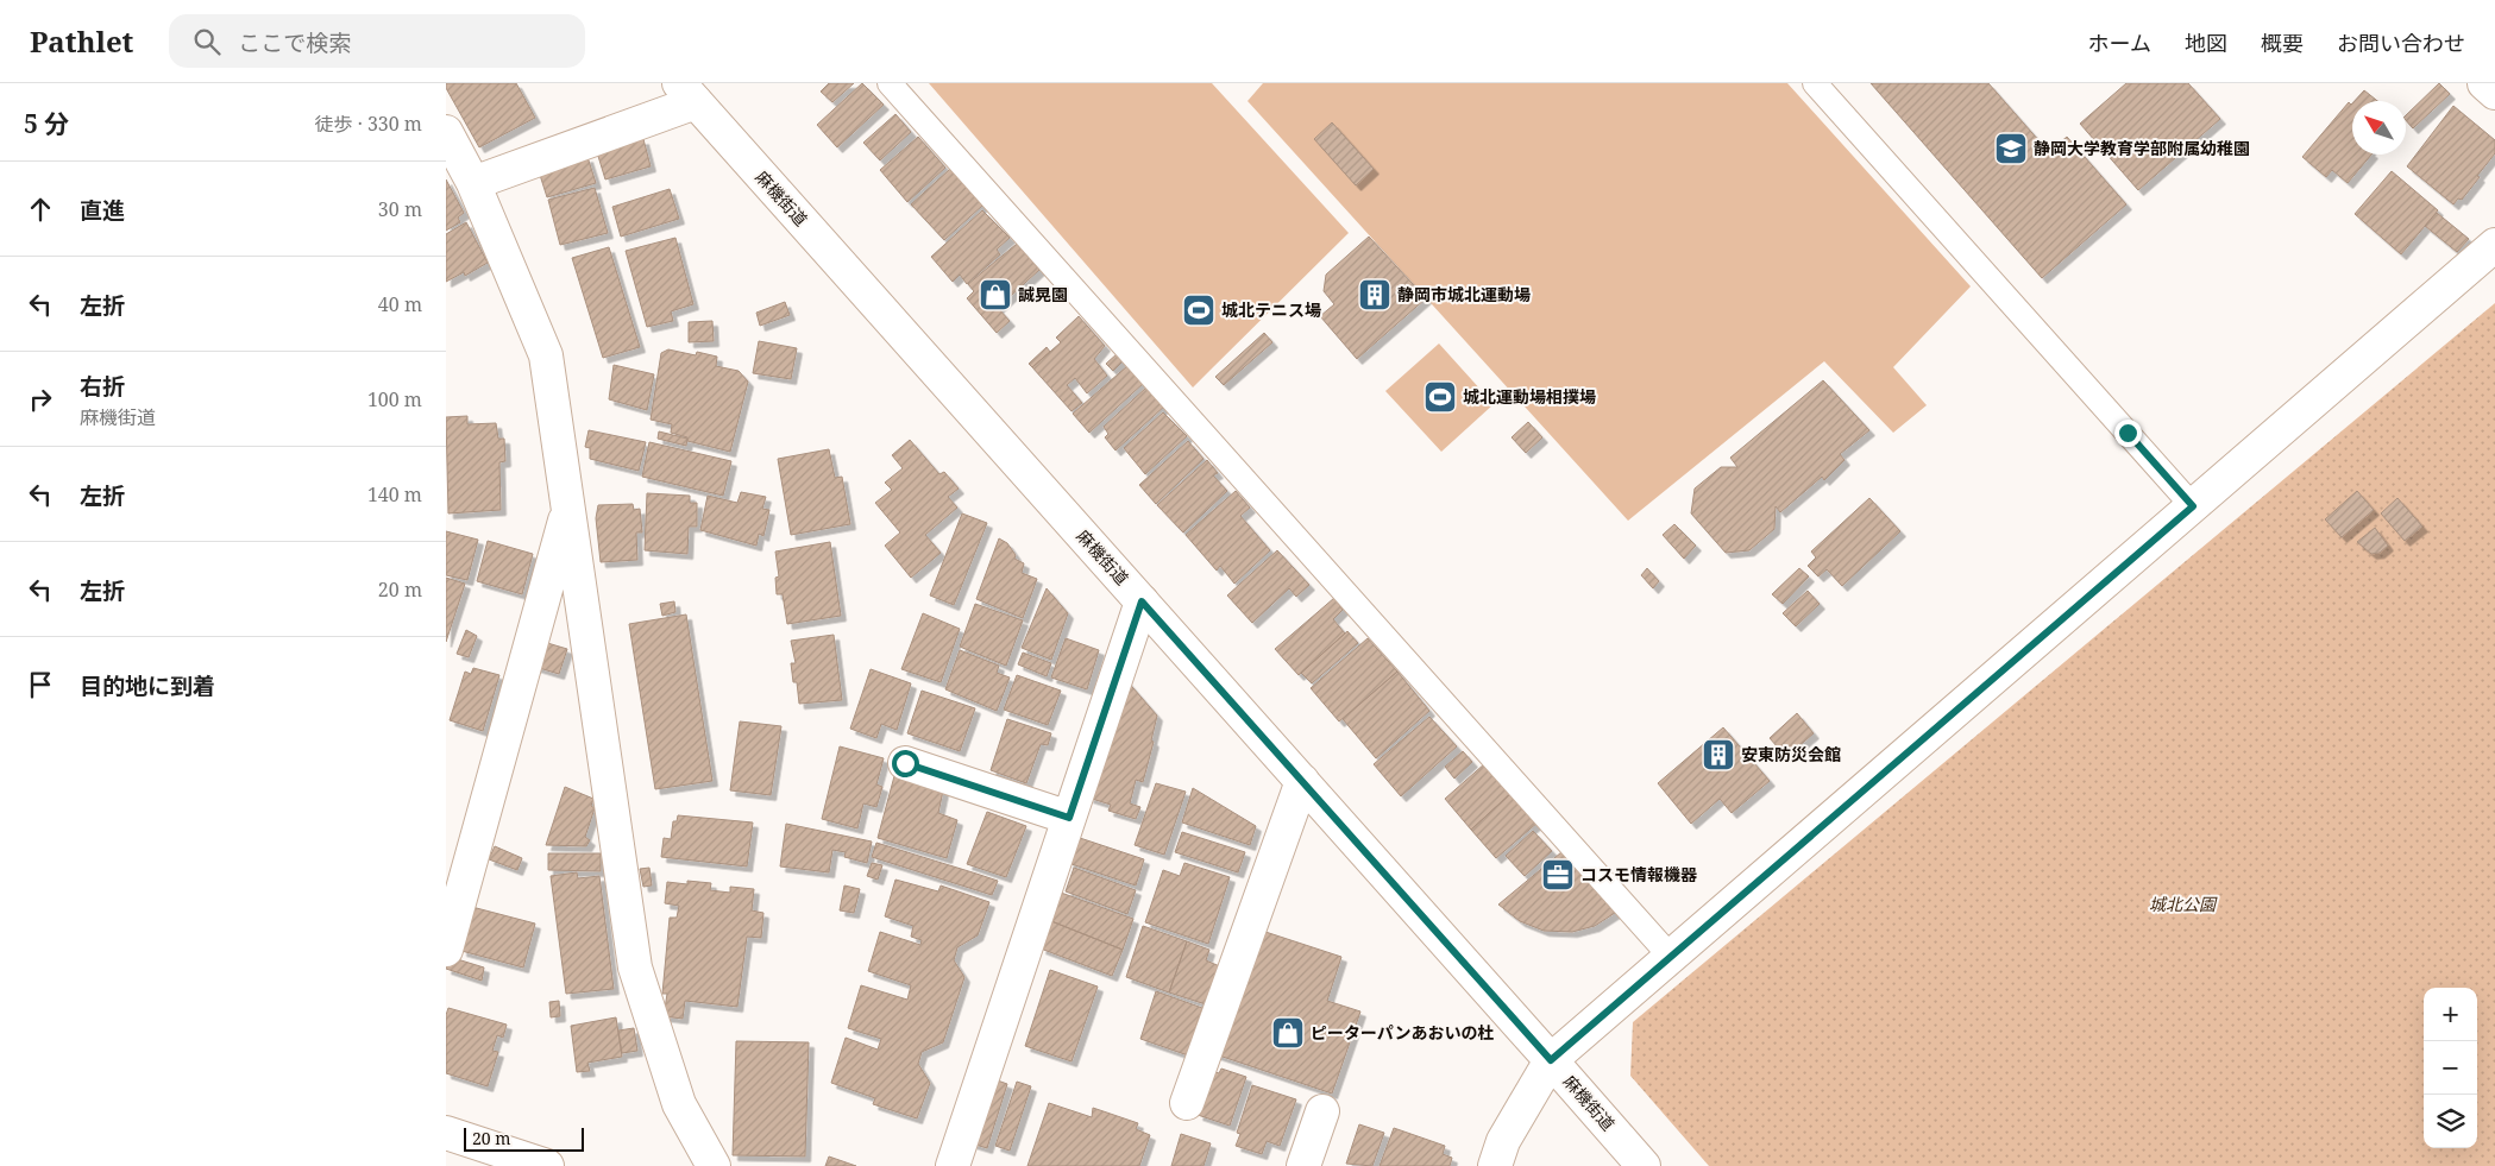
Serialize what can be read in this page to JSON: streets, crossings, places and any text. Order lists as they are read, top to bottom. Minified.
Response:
{"streets":{"street":["麻機街道"]},"parks":["城北公園"],"places":{"school or university":["静岡大学教育学部附属幼稚園"],"shop":["誠晃園","ピーターパンあおいの杜"],"building":["静岡市城北運動場","安東防災会館"],"sports":["城北テニス場","城北運動場相撲場"],"office":["コスモ情報機器"]},"scale_bar":"20 m","north":"top left","page":{"header":"Pathlet","search":"ここで検索","nav":["ホーム","地図","概要","お問い合わせ"],"heading":["5 分","徒歩 · 330 m"],"list":[["直進","30 m"],["左折","40 m"],["右折","麻機街道","100 m"],["左折","140 m"],["左折","20 m"],"目的地に到着"],"map_buttons":["+","−"],"scale":"20 m"}}
